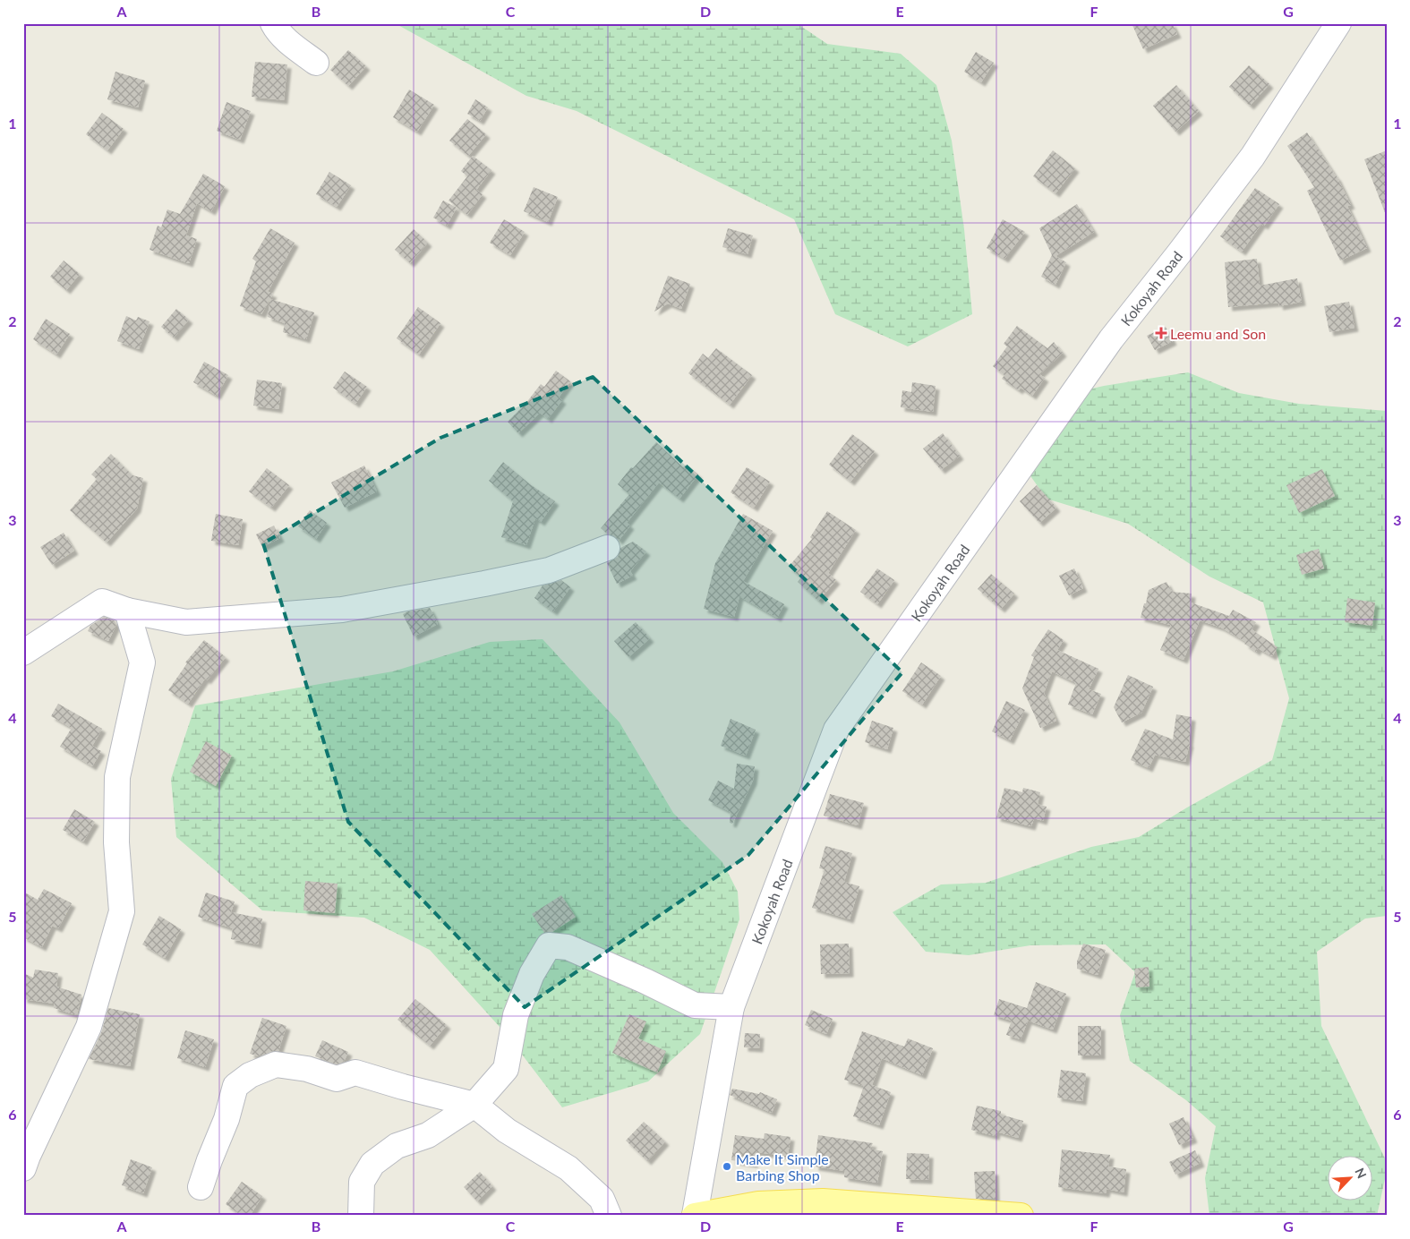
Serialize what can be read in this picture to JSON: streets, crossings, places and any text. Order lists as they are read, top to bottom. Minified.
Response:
{"streets":{"street":["Kokoyah Road"]},"places":{"health":["Leemu and Son"],"other":["Make It Simple Barbing Shop"]},"north":"top right","grid":{"columns":["A","B","C","D","E","F","G"],"rows":["1","2","3","4","5","6"]}}
